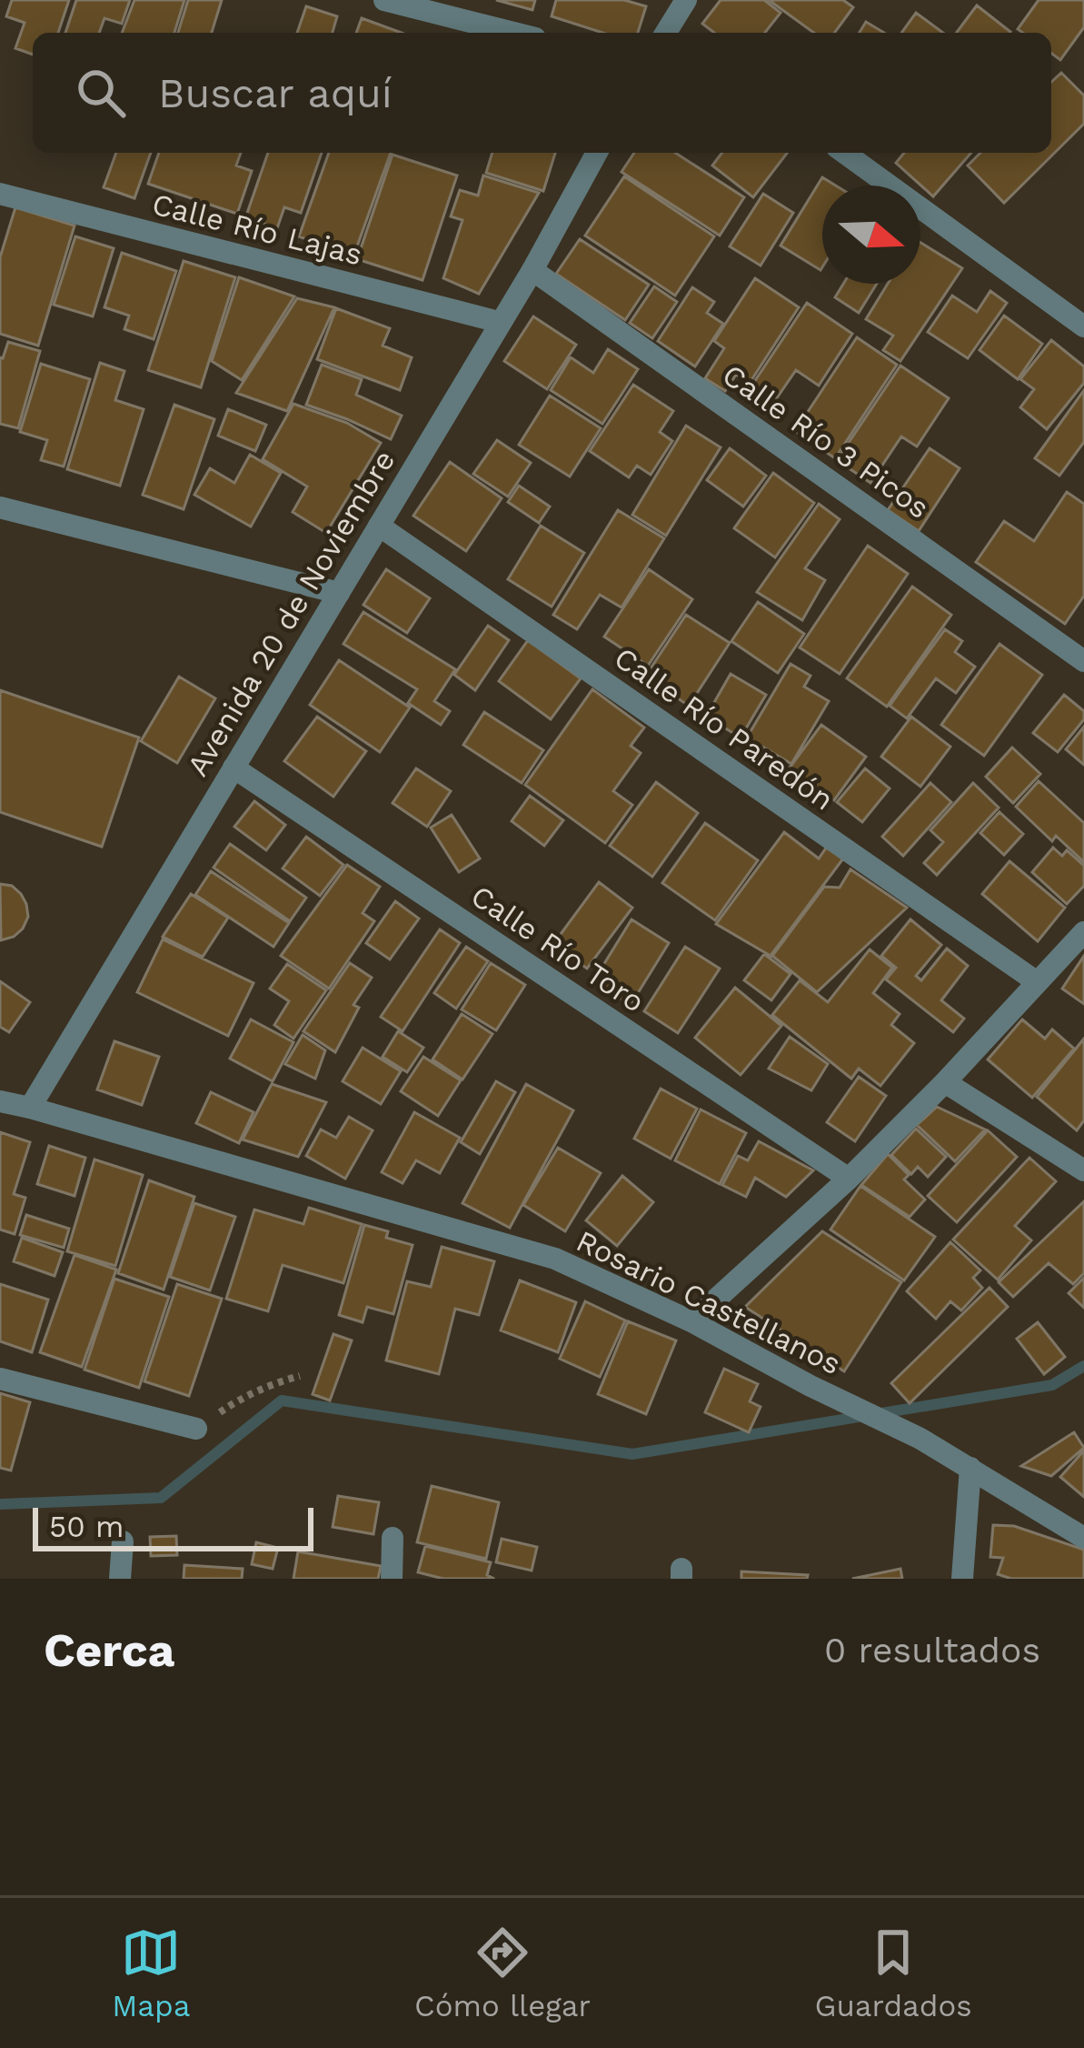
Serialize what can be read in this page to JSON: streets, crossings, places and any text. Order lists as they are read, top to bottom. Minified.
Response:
{"streets":{"street":["Calle Río Lajas","Calle Río 3 Picos","Avenida 20 de Noviembre","Calle Río Paredón","Calle Río Toro","Rosario Castellanos"]},"crossings":[["Calle Río Lajas","Avenida 20 de Noviembre"],["Calle Río 3 Picos","Avenida 20 de Noviembre"],["Avenida 20 de Noviembre","Calle Río Paredón"],["Avenida 20 de Noviembre","Calle Río Toro"],["Avenida 20 de Noviembre","Rosario Castellanos"]],"scale_bar":"50 m","north":"right","page":{"search":"Buscar aquí","scale":"50 m","heading":["Cerca","0 resultados"],"nav":["Mapa","Cómo llegar","Guardados"]}}
